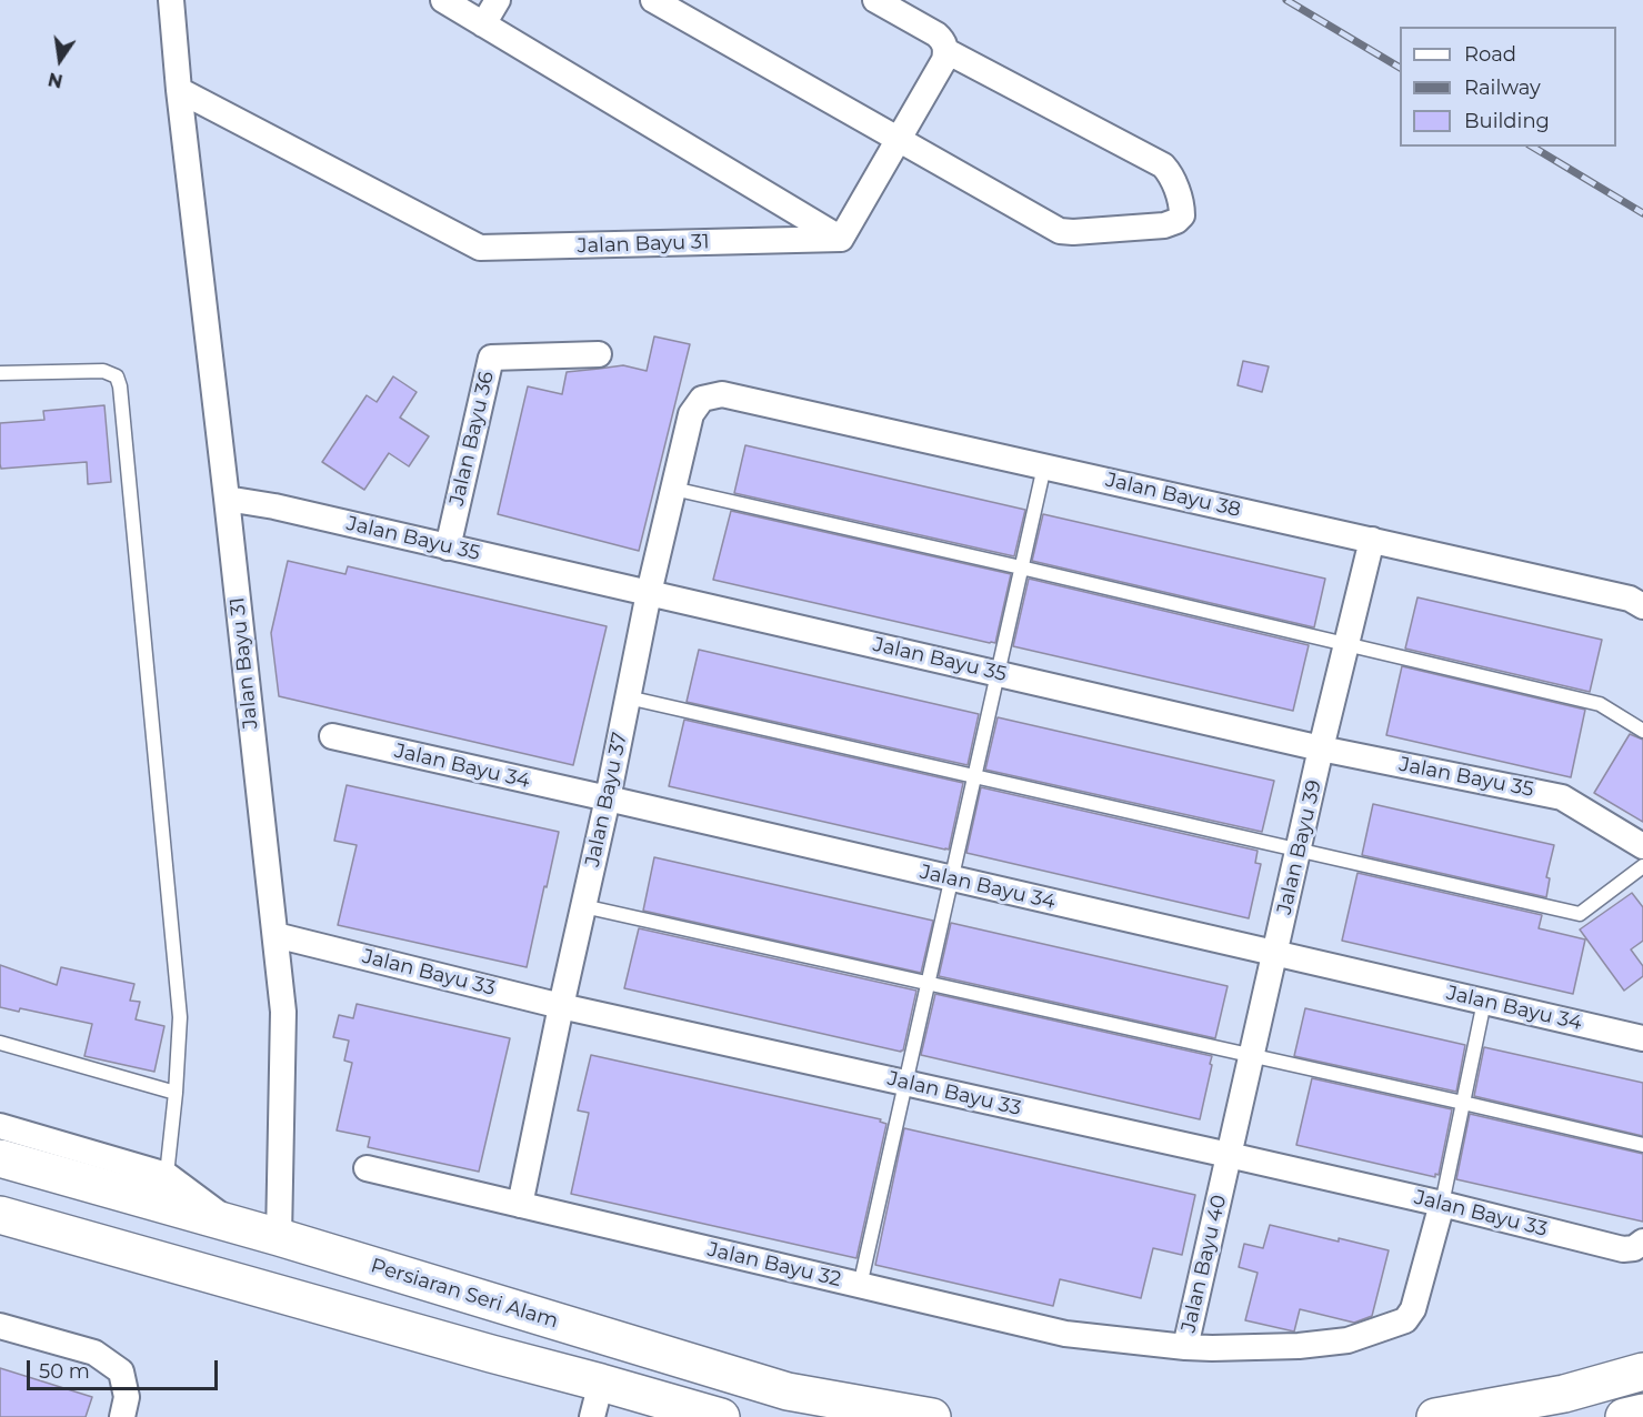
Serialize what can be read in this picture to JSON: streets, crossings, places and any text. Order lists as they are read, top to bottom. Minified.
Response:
{"streets":{"main road":["Persiaran Seri Alam"],"street":["Jalan Bayu 31","Jalan Bayu 36","Jalan Bayu 38","Jalan Bayu 35","Jalan Bayu 34","Jalan Bayu 37","Jalan Bayu 39","Jalan Bayu 33","Jalan Bayu 40","Jalan Bayu 32"]},"crossings":[["Jalan Bayu 31","Jalan Bayu 35"],["Jalan Bayu 31","Jalan Bayu 33"],["Jalan Bayu 31","Persiaran Seri Alam"],["Jalan Bayu 36","Jalan Bayu 35"],["Jalan Bayu 38","Jalan Bayu 37"],["Jalan Bayu 38","Jalan Bayu 39"],["Jalan Bayu 35","Jalan Bayu 37"],["Jalan Bayu 35","Jalan Bayu 39"],["Jalan Bayu 34","Jalan Bayu 37"],["Jalan Bayu 34","Jalan Bayu 39"],["Jalan Bayu 37","Jalan Bayu 33"],["Jalan Bayu 37","Jalan Bayu 32"],["Jalan Bayu 39","Jalan Bayu 33"],["Jalan Bayu 39","Jalan Bayu 40"],["Jalan Bayu 33","Jalan Bayu 40"],["Jalan Bayu 40","Jalan Bayu 32"]],"legend":["Road","Railway","Building"],"scale_bar":"50 m","north":"bottom"}
